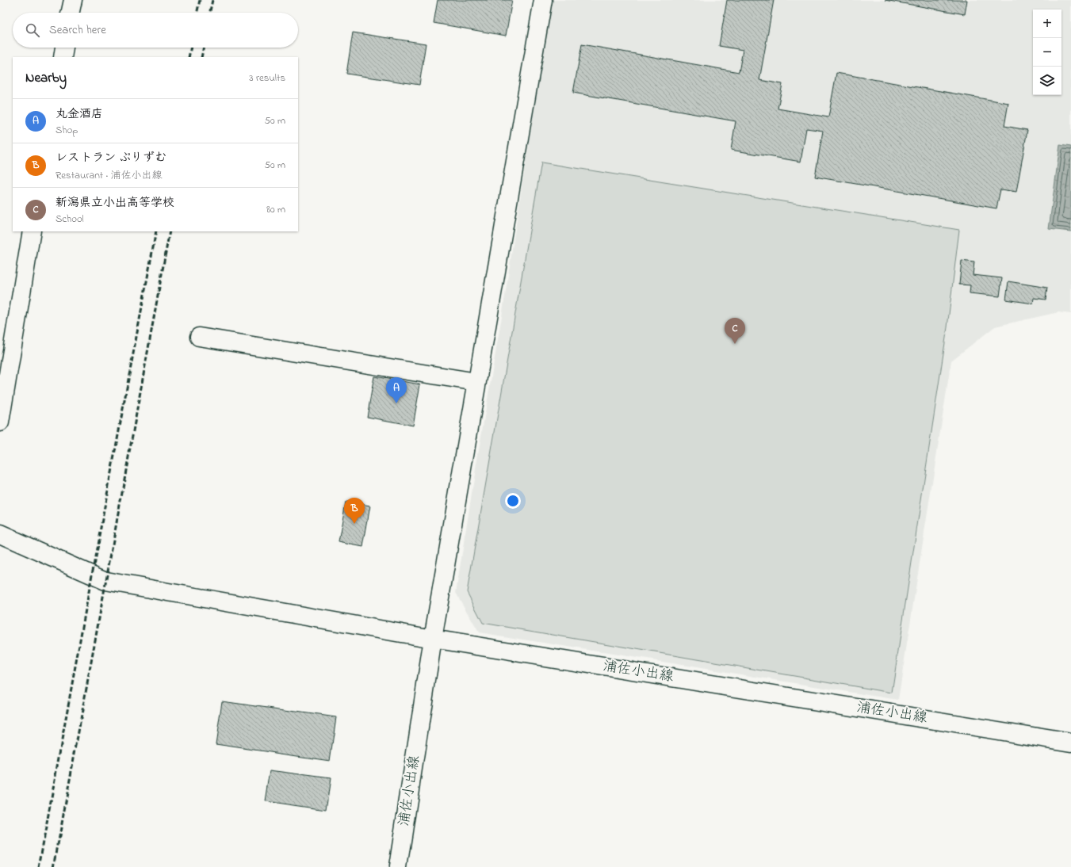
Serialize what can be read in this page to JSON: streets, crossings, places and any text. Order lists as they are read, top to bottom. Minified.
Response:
{"streets":{"street":["浦佐小出線"]},"page":{"map_buttons":["+","−"],"search":"Search here","heading":["Nearby","3 results"],"list":[{"mark":"A","name":"丸金酒店","note":"Shop","value":"50 m"},{"mark":"B","name":"レストラン ぷりずむ","note":"Restaurant · 浦佐小出線","value":"50 m"},{"mark":"C","name":"新潟県立小出高等学校","note":"School","value":"80 m"}],"pins":["C","A","B"]}}
